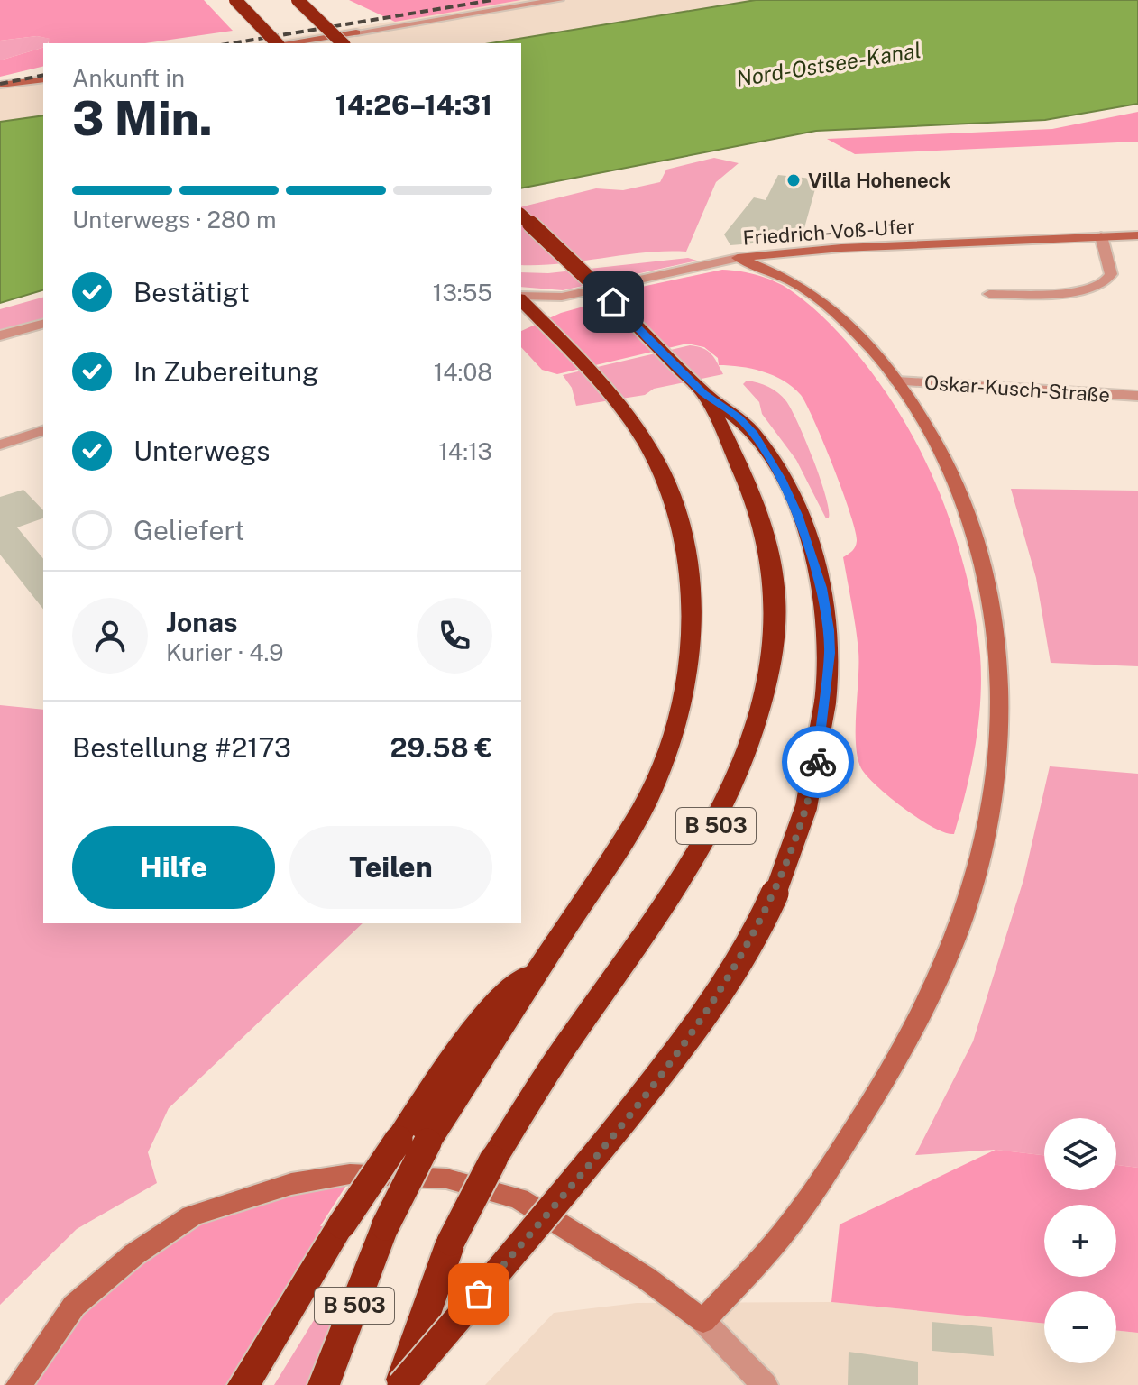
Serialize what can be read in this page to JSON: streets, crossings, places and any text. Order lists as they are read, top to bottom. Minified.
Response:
{"streets":{"highway":["B 503"],"street":["Friedrich-Voß-Ufer","Oskar-Kusch-Straße"]},"crossings":[["Friedrich-Voß-Ufer","Oskar-Kusch-Straße"]],"water":["Nord-Ostsee-Kanal"],"places":["Villa Hoheneck"],"page":{"heading":["3 Min.","Ankunft in","14:26–14:31"],"panel":["Jonas","Kurier · 4.9","Bestellung #2173","29.58 €"],"bar":"Unterwegs · 280 m","list":[["Bestätigt","13:55"],["In Zubereitung","14:08"],["Unterwegs","14:13"],"Geliefert"],"buttons":["Hilfe","Teilen"],"map_buttons":["+","−"]}}
